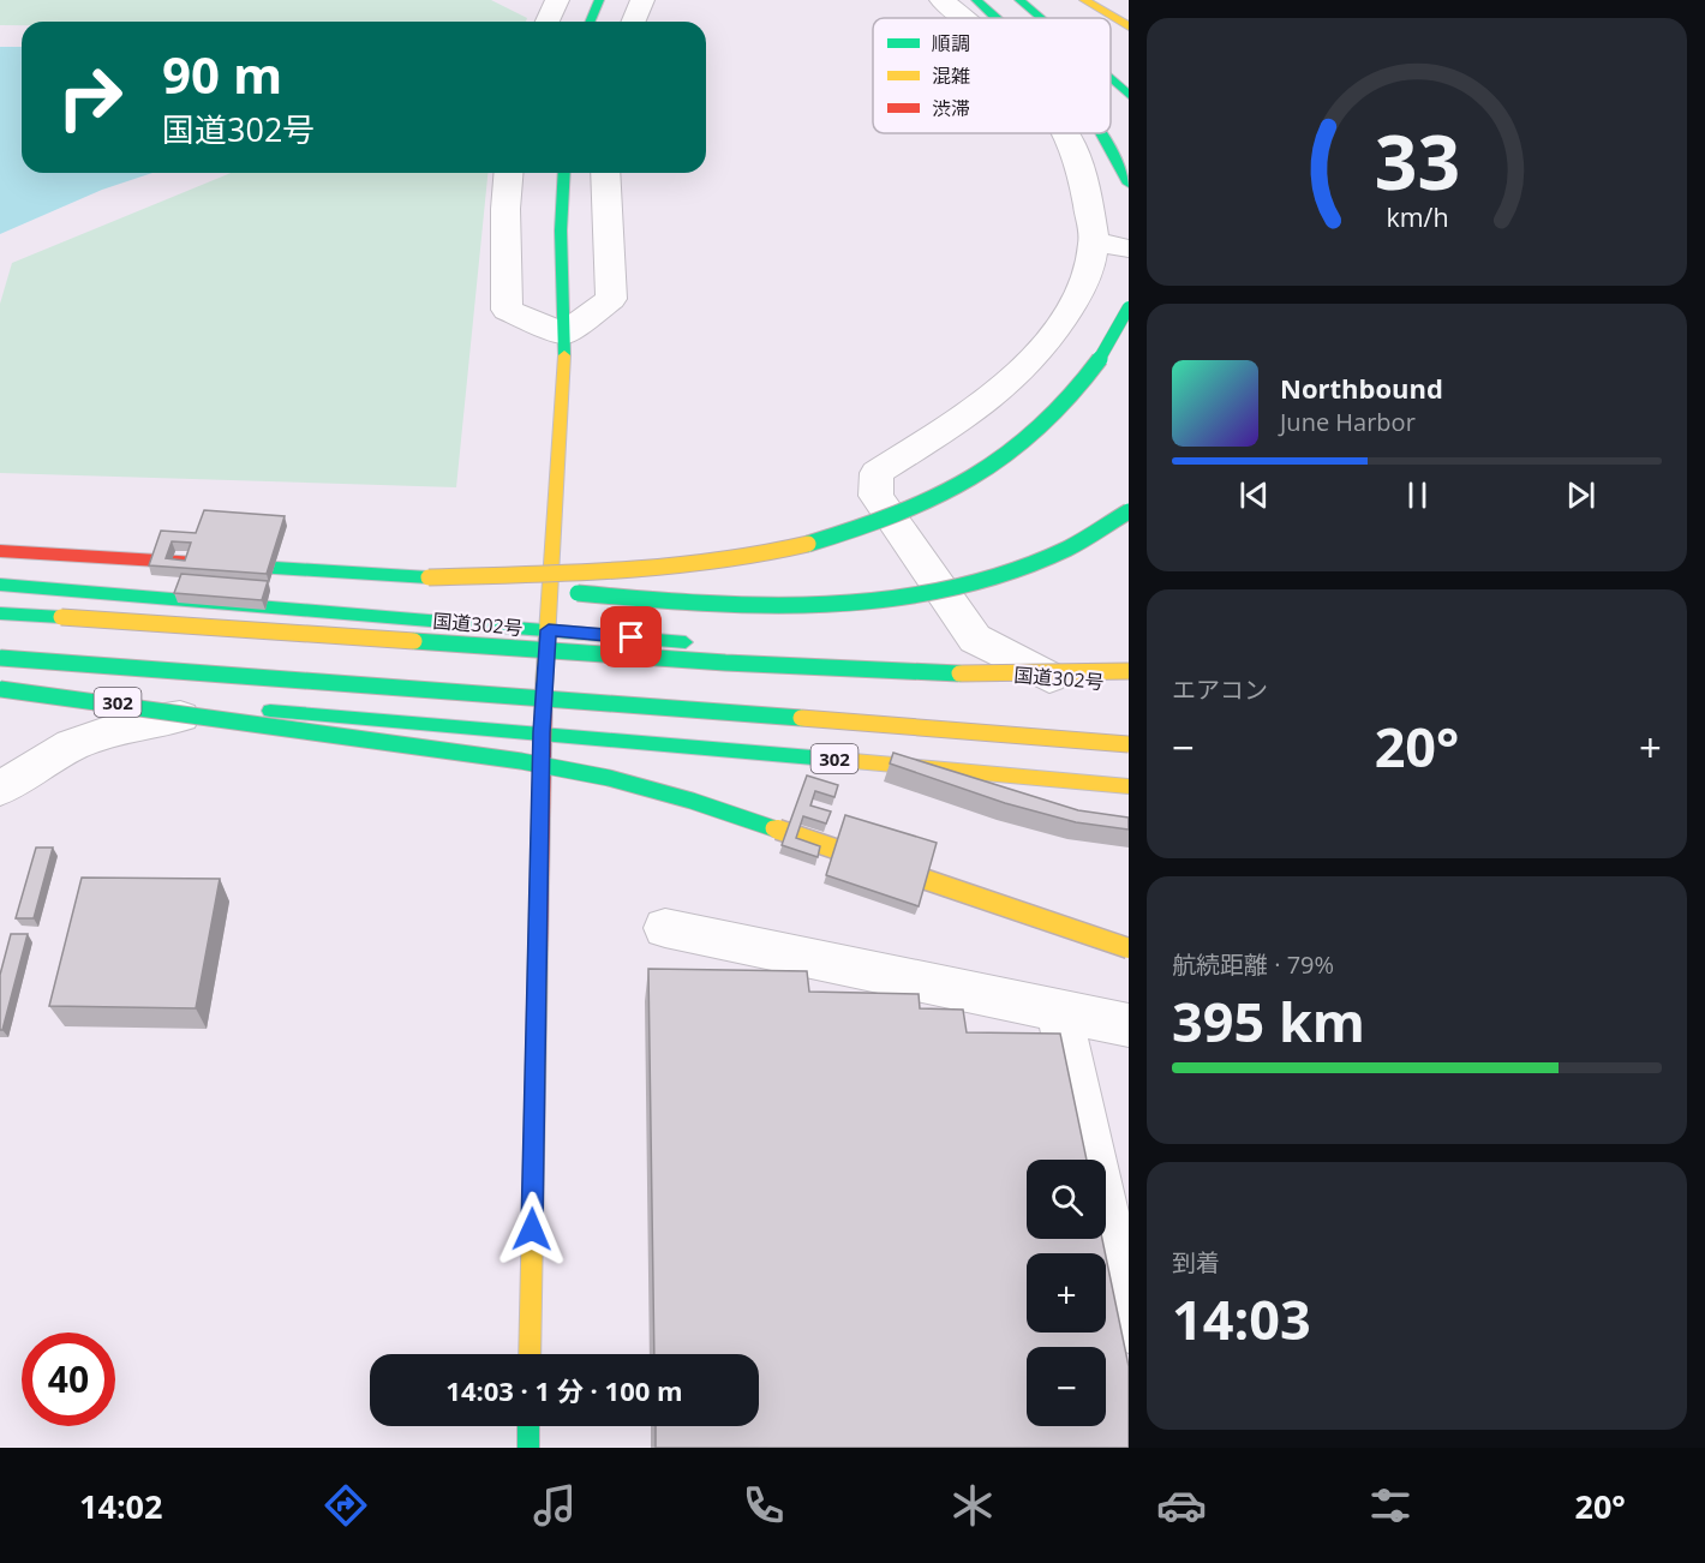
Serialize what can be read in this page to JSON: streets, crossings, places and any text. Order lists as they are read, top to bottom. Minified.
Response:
{"streets":{"main road":["国道302号","302"]},"legend":["順調","混雑","渋滞"],"page":{"turn":["90 m","国道302号"],"song":["Northbound","June Harbor"],"tile":["エアコン",["航続距離 · 79%","395 km"],["到着","14:03"]],"heat":["−","20°","+"],"map_buttons":["+","−"],"limit":"40","trip":"14:03 · 1 分 · 100 m","tabs":["14:02","20°"],"gauge":["33","km/h"]}}
